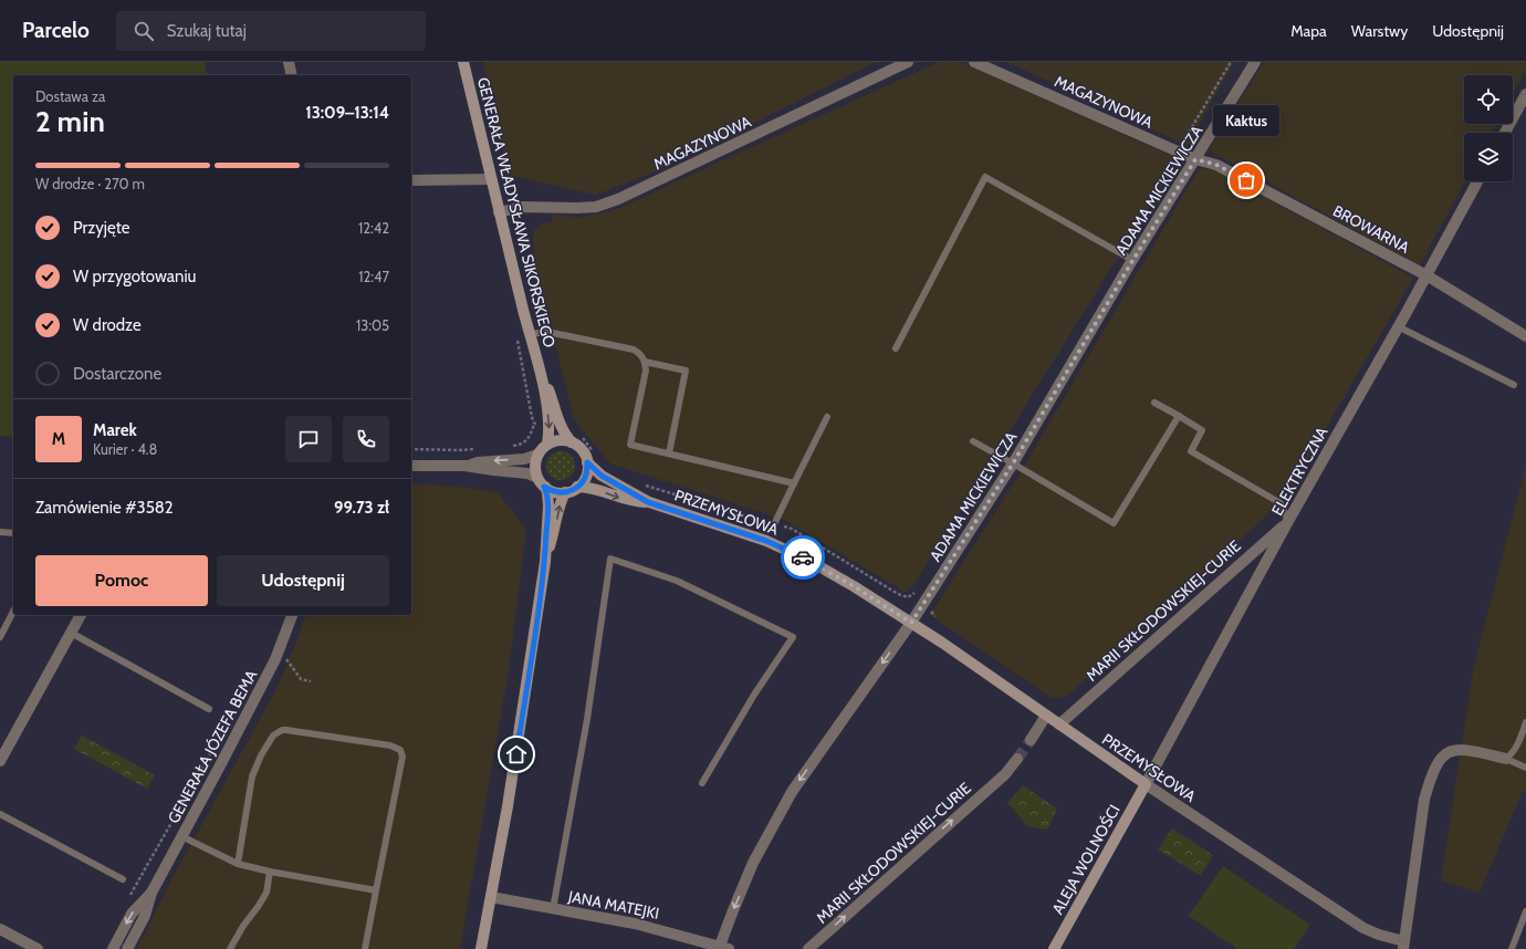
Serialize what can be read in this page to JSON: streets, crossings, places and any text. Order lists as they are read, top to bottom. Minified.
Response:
{"streets":{"street":["MAGAZYNOWA","ADAMA MICKIEWICZA","GENERAŁA WŁADYSŁAWA SIKORSKIEGO","BROWARNA","ELEKTRYCZNA","PRZEMYSŁOWA","MARII SKŁODOWSKIEJ-CURIE","GENERAŁA JÓZEFA BEMA","ALEJA WOLNOŚCI","JANA MATEJKI"]},"crossings":[["MAGAZYNOWA","ADAMA MICKIEWICZA"],["MAGAZYNOWA","GENERAŁA WŁADYSŁAWA SIKORSKIEGO"],["MAGAZYNOWA","BROWARNA"],["ADAMA MICKIEWICZA","BROWARNA"],["ADAMA MICKIEWICZA","PRZEMYSŁOWA"],["ADAMA MICKIEWICZA","JANA MATEJKI"],["GENERAŁA WŁADYSŁAWA SIKORSKIEGO","PRZEMYSŁOWA"],["BROWARNA","ELEKTRYCZNA"],["ELEKTRYCZNA","PRZEMYSŁOWA"],["ELEKTRYCZNA","MARII SKŁODOWSKIEJ-CURIE"],["ELEKTRYCZNA","ALEJA WOLNOŚCI"],["PRZEMYSŁOWA","MARII SKŁODOWSKIEJ-CURIE"],["PRZEMYSŁOWA","ALEJA WOLNOŚCI"]],"one_way":["ADAMA MICKIEWICZA","MARII SKŁODOWSKIEJ-CURIE"],"places":["Kaktus"],"page":{"header":"Parcelo","search":"Szukaj tutaj","nav":["Mapa","Warstwy","Udostępnij"],"heading":["2 min","Dostawa za","13:09–13:14"],"panel":["Marek","Kurier · 4.8","Zamówienie #3582","99.73 zł"],"bubble":"Kaktus","bar":"W drodze · 270 m","list":[["Przyjęte","12:42"],["W przygotowaniu","12:47"],["W drodze","13:05"],"Dostarczone"],"round":"M","buttons":["Pomoc","Udostępnij"]}}
